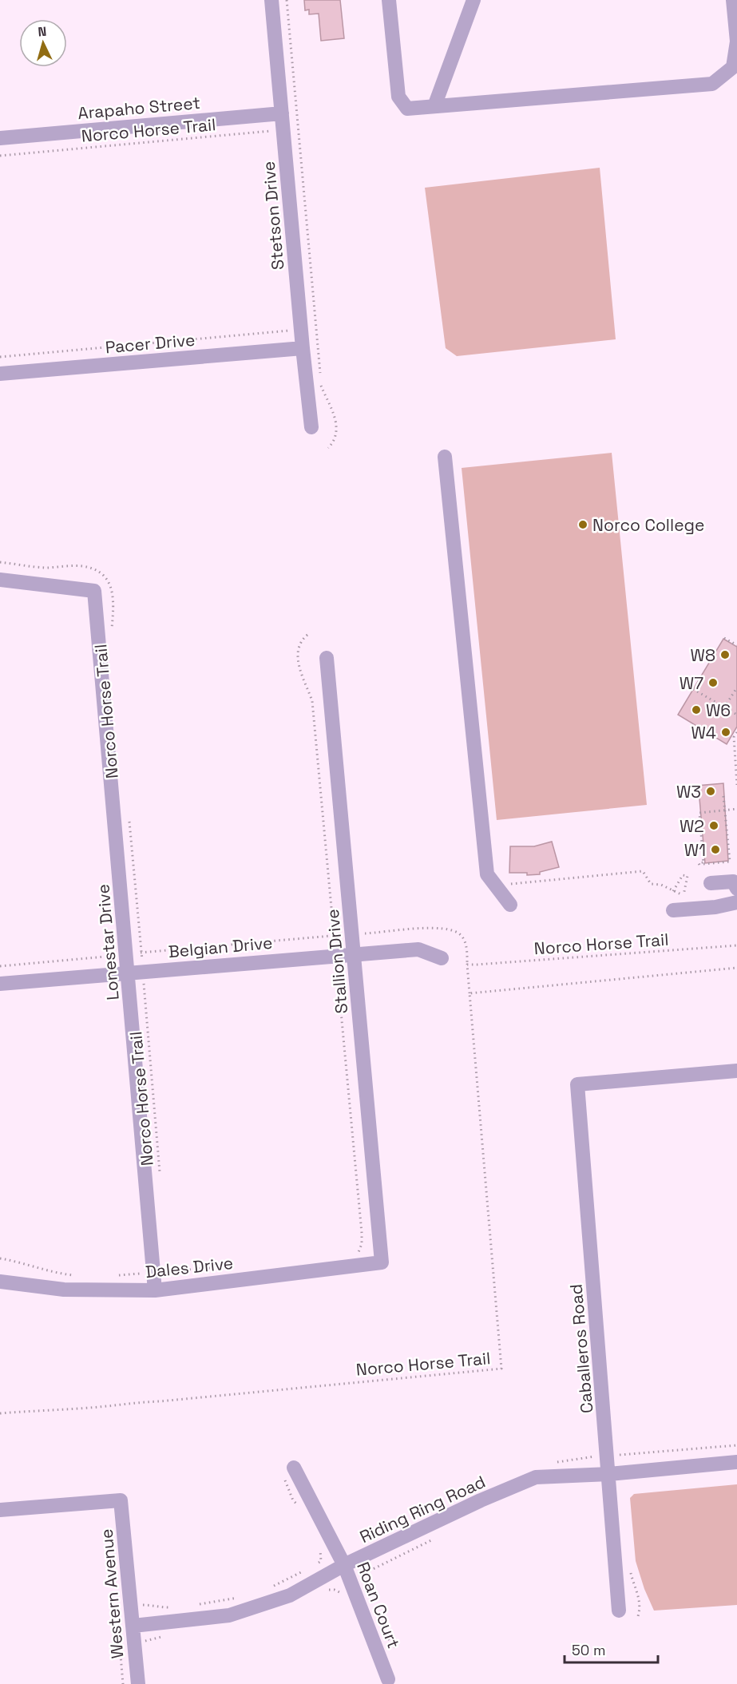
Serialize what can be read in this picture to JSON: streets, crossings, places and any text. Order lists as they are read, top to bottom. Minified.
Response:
{"streets":{"street":["Arapaho Street","Stetson Drive","Pacer Drive","Lonestar Drive","Belgian Drive","Stallion Drive","Dales Drive","Caballeros Road","Riding Ring Road","Western Avenue","Roan Court"],"path":["Norco Horse Trail"]},"crossings":[["Arapaho Street","Stetson Drive"],["Norco Horse Trail","Stetson Drive"],["Norco Horse Trail","Lonestar Drive"],["Norco Horse Trail","Belgian Drive"],["Norco Horse Trail","Stallion Drive"],["Stetson Drive","Pacer Drive"],["Lonestar Drive","Belgian Drive"],["Lonestar Drive","Dales Drive"],["Belgian Drive","Stallion Drive"],["Stallion Drive","Dales Drive"],["Caballeros Road","Riding Ring Road"],["Riding Ring Road","Western Avenue"],["Riding Ring Road","Roan Court"]],"places":["Norco College","W8","W7","W6","W4","W3","W2","W1"],"scale_bar":"50 m","north":"top"}
